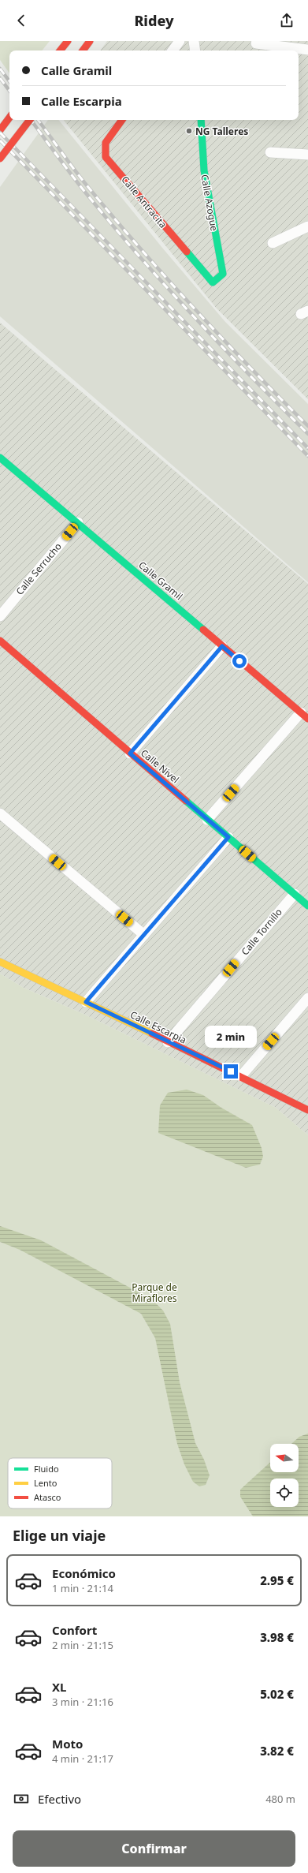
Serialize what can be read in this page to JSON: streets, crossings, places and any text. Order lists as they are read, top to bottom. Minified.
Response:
{"streets":{"street":["Calle Antracita","Calle Azogue","Calle Serrucho","Calle Gramil","Calle Nivel","Calle Tornillo","Calle Escarpia"]},"crossings":[["Calle Antracita","Calle Azogue"],["Calle Serrucho","Calle Gramil"],["Calle Nivel","Calle Tornillo"],["Calle Tornillo","Calle Escarpia"]],"parks":["Parque de Miraflores"],"places":["NG Talleres"],"legend":["Fluido","Lento","Atasco"],"north":"left","page":{"header":"Ridey","banner":["Calle Gramil","Calle Escarpia"],"bubble":"2 min","heading":"Elige un viaje","list":[{"name":"Económico","note":"1 min · 21:14","value":"2.95 €"},{"name":"Confort","note":"2 min · 21:15","value":"3.98 €"},{"name":"XL","note":"3 min · 21:16","value":"5.02 €"},{"name":"Moto","note":"4 min · 21:17","value":"3.82 €"}],"pay":["Efectivo","480 m"],"buttons":"Confirmar"}}
